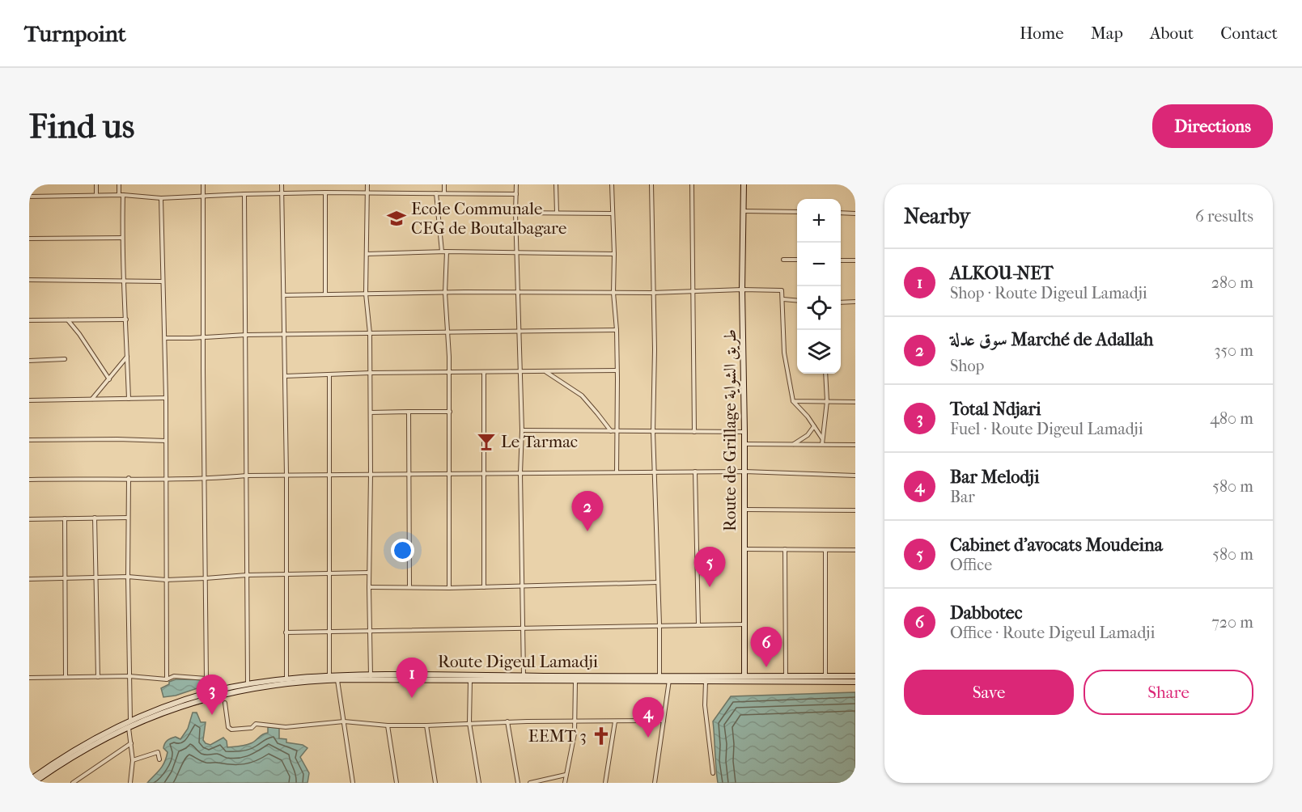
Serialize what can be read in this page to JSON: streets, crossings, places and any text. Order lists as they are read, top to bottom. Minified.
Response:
{"streets":{"main road":["Route de Grillage طريق الشواية","Route Digeul Lamadji"]},"crossings":[["Route de Grillage طريق الشواية","Route Digeul Lamadji"]],"places":{"school or university":["Ecole Communale CEG de Boutalbagare"],"bar":["Le Tarmac"],"church":["EEMT 3"]},"page":{"header":"Turnpoint","nav":["Home","Map","About","Contact"],"buttons":["Directions",["Save","Share"]],"title":"Find us","heading":["Nearby","6 results"],"map_buttons":["+","−"],"list":[{"mark":"1","name":"ALKOU-NET","note":"Shop · Route Digeul Lamadji","value":"280 m"},{"mark":"2","name":"سوق عدلة Marché de Adallah","note":"Shop","value":"350 m"},{"mark":"3","name":"Total Ndjari","note":"Fuel · Route Digeul Lamadji","value":"480 m"},{"mark":"4","name":"Bar Melodji","note":"Bar","value":"580 m"},{"mark":"5","name":"Cabinet d'avocats Moudeina","note":"Office","value":"580 m"},{"mark":"6","name":"Dabbotec","note":"Office · Route Digeul Lamadji","value":"720 m"}],"pins":["2","5","6","1","3","4"]}}
